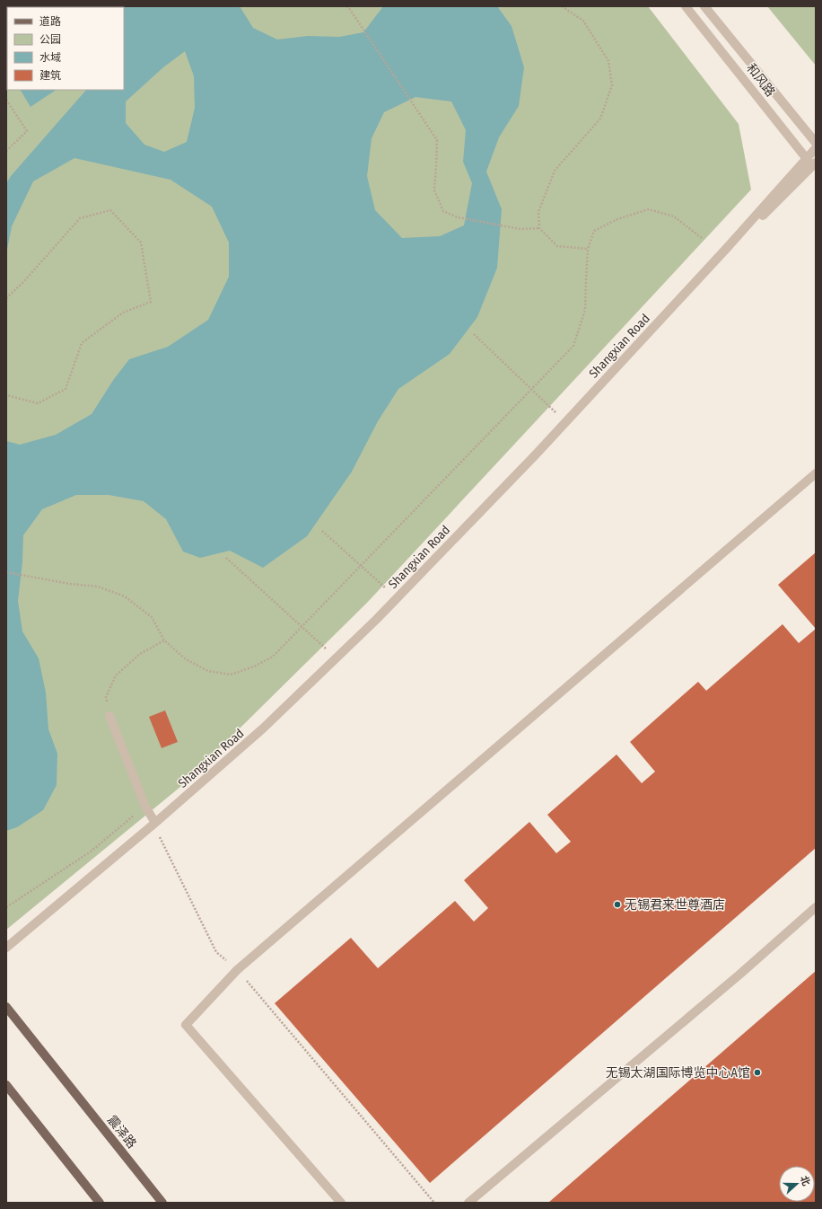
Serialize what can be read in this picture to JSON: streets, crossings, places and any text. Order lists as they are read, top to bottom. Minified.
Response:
{"streets":{"main road":["震泽路"],"street":["和风路","Shangxian Road"]},"crossings":[["和风路","Shangxian Road"]],"places":["无锡君来世尊酒店","无锡太湖国际博览中心A馆"],"legend":["道路","公园","水域","建筑"],"north":"right"}
